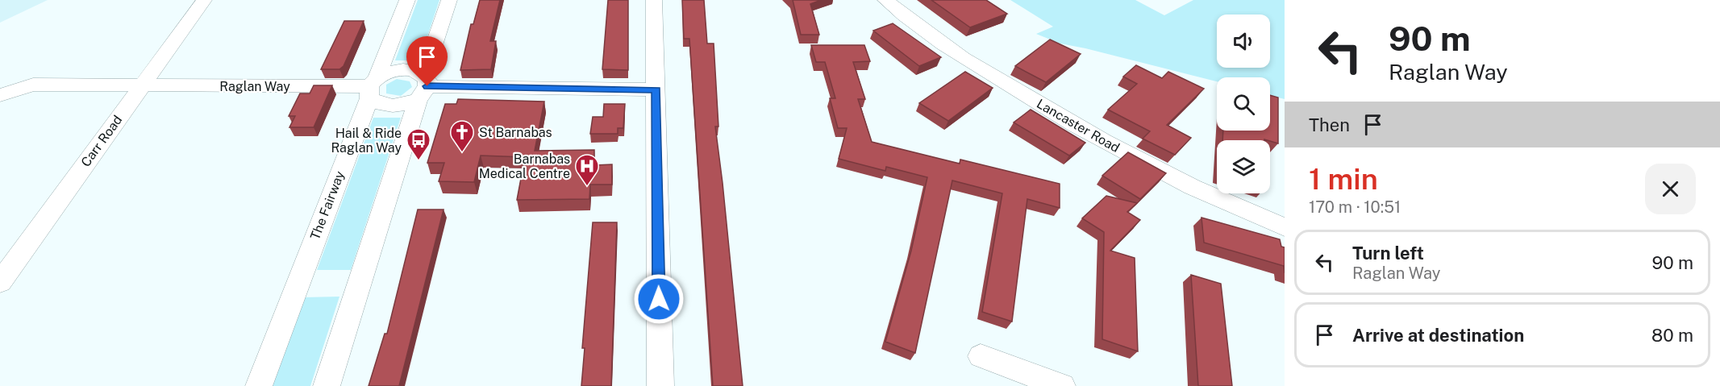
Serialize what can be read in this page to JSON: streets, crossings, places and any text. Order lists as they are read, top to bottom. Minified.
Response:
{"streets":{"street":["Raglan Way","Lancaster Road","Carr Road","The Fairway"]},"crossings":[["Raglan Way","Carr Road"],["Raglan Way","The Fairway"]],"places":{"church":["St Barnabas"],"bus stop":["Hail & Ride Raglan Way"],"hospital":["Barnabas Medical Centre"]},"page":{"turn":["90 m","Raglan Way"],"then":"Then","heading":["1 min","170 m · 10:51"],"list":[{"name":"Turn left","note":"Raglan Way","value":"90 m"},{"name":"Arrive at destination","value":"80 m"}]}}
